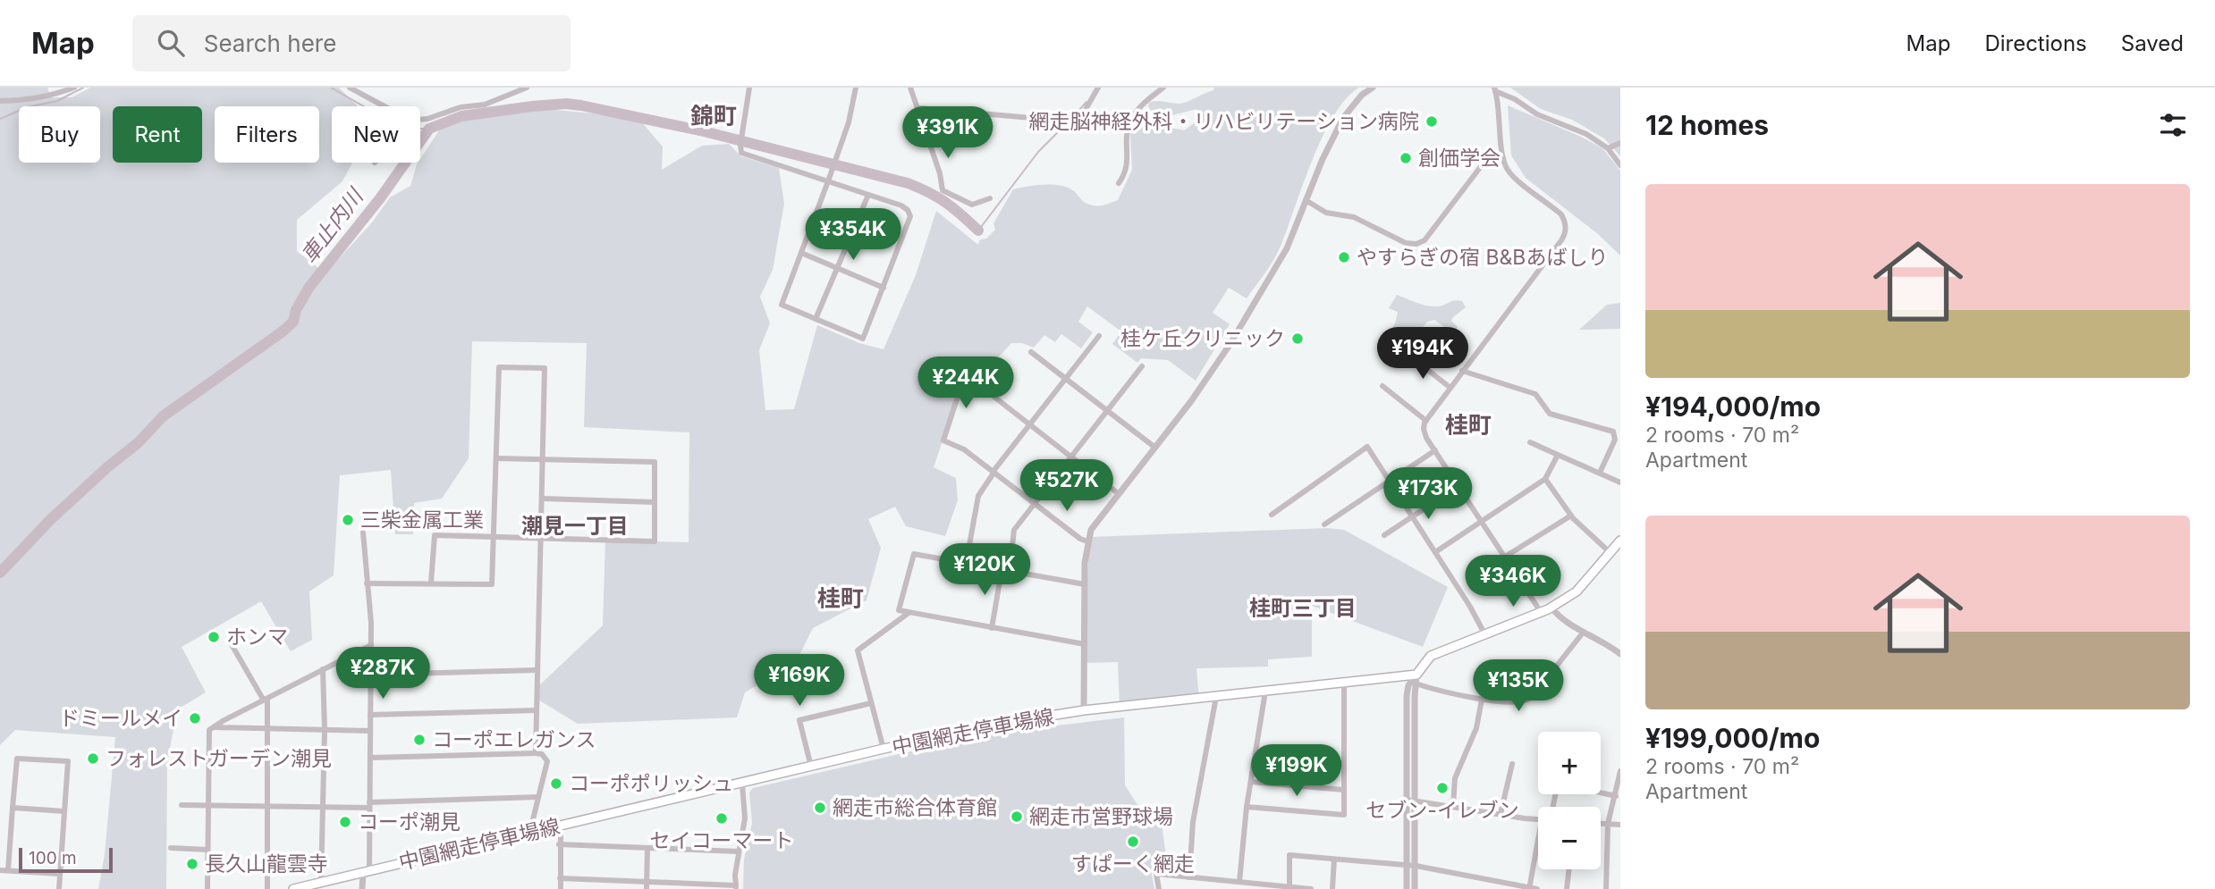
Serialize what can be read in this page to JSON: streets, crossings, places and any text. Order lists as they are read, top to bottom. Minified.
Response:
{"streets":{"main road":["中園網走停車場線"]},"districts":["錦町","桂町","潮見一丁目","桂町","桂町三丁目"],"water":["車止内川"],"places":["網走脳神経外科・リハビリテーション病院","創価学会","やすらぎの宿 B&Bあばしり","桂ケ丘クリニック","三柴金属工業","ホンマ","ドミールメイ","コーポエレガンス","フォレストガーデン潮見","コーポポリッシュ","セブン-イレブン","網走市総合体育館","網走市営野球場","セイコーマート","コーポ潮見","すぱーく網走","長久山龍雲寺"],"scale_bar":"100 m","page":{"header":"Map","search":"Search here","nav":["Map","Directions","Saved"],"heading":"12 homes","price":["¥391K","¥354K","¥194K","¥244K","¥527K","¥173K","¥120K","¥346K","¥287K","¥169K","¥135K","¥199K"],"chip":["Buy","Rent","Filters","New"],"list":[{"name":"¥194,000/mo","note":"2 rooms · 70 m² · Apartment"},{"name":"¥199,000/mo","note":"2 rooms · 70 m² · Apartment"}],"map_buttons":["+","−"],"scale":"100 m"}}
